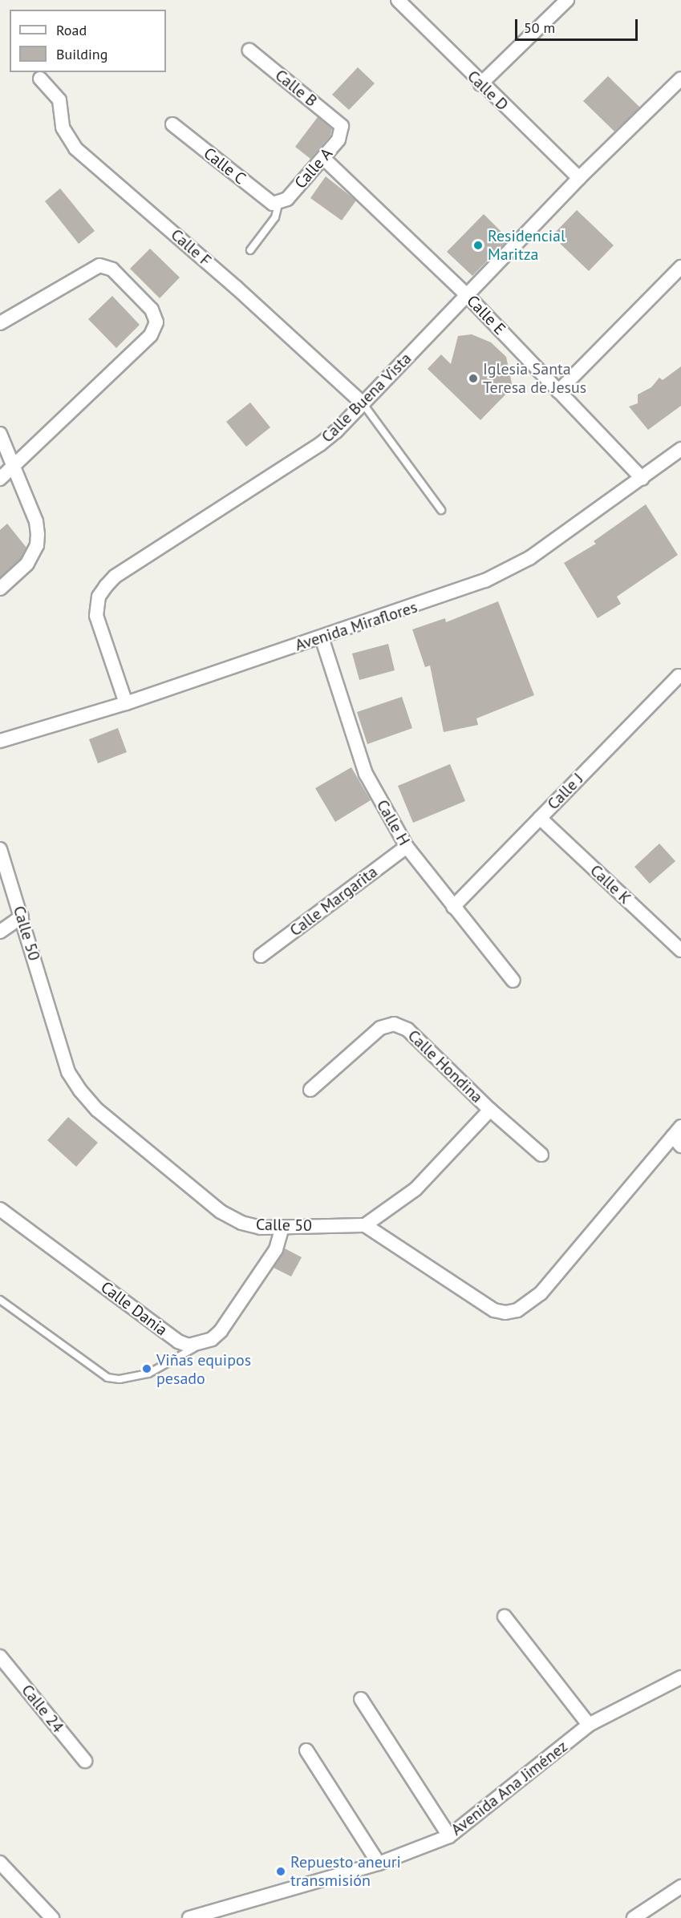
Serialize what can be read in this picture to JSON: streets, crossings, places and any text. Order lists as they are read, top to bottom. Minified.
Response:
{"streets":{"street":["Calle B","Calle D","Calle C","Calle A","Calle F","Calle E","Calle Buena Vista","Avenida Miraflores","Calle J","Calle H","Calle K","Calle Margarita","Calle 50","Calle Hondina","Calle Dania","Calle 24","Avenida Ana Jiménez"]},"crossings":[["Calle B","Calle A"],["Calle D","Calle Buena Vista"],["Calle C","Calle A"],["Calle A","Calle E"],["Calle F","Calle Buena Vista"],["Calle E","Calle Buena Vista"],["Calle E","Avenida Miraflores"],["Calle Buena Vista","Avenida Miraflores"],["Avenida Miraflores","Calle H"],["Calle J","Calle H"],["Calle J","Calle K"],["Calle H","Calle Margarita"],["Calle 50","Calle Hondina"]],"places":["Residencial Maritza","Iglesia Santa Teresa de Jesus","Viñas equipos pesado","Repuesto aneuri transmisión"],"legend":["Road","Building"],"scale_bar":"50 m"}
